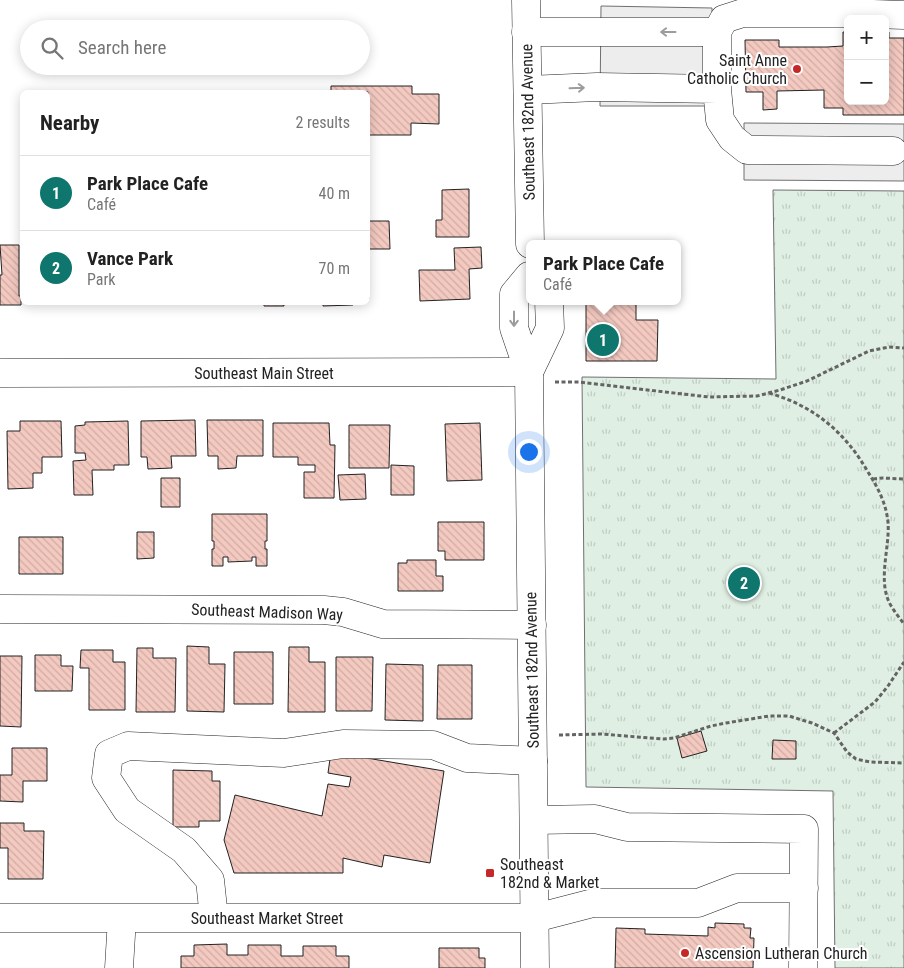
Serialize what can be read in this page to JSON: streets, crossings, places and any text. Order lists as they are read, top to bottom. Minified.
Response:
{"streets":{"street":["Southeast 182nd Avenue","Southeast Main Street","Southeast Madison Way","Southeast Market Street"]},"crossings":[["Southeast 182nd Avenue","Southeast Main Street"],["Southeast 182nd Avenue","Southeast Madison Way"],["Southeast 182nd Avenue","Southeast Market Street"]],"places":{"other":["Saint Anne Catholic Church","Ascension Lutheran Church"],"transit":["Southeast 182nd & Market"]},"page":{"map_buttons":["+","−"],"search":"Search here","heading":["Nearby","2 results"],"list":[{"mark":"1","name":"Park Place Cafe","note":"Café","value":"40 m"},{"mark":"2","name":"Vance Park","note":"Park","value":"70 m"}],"popup":["Park Place Cafe","Café"],"pins":["1","2"]}}
